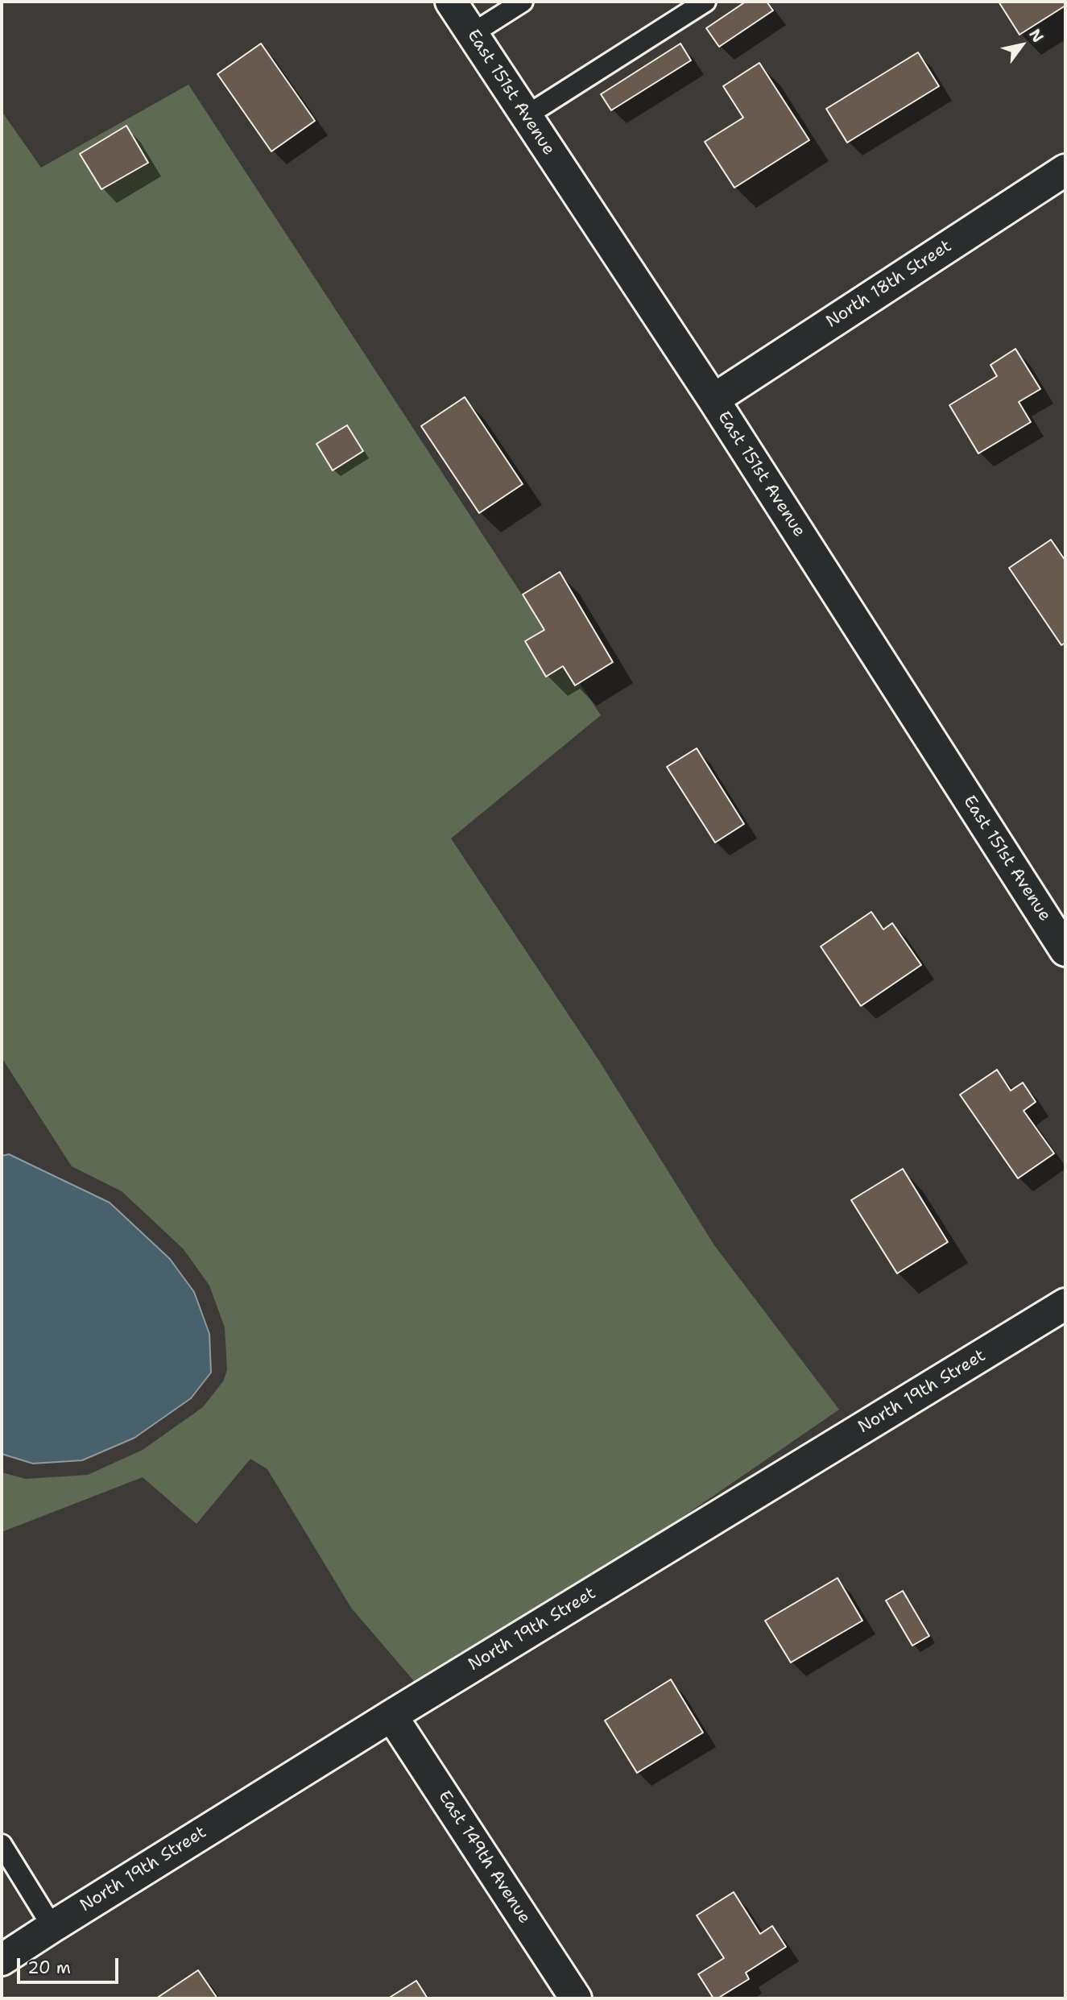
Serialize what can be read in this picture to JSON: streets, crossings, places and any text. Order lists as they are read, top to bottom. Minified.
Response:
{"streets":{"street":["East 151st Avenue","North 18th Street","North 19th Street","East 149th Avenue"]},"crossings":[["East 151st Avenue","North 18th Street"],["North 19th Street","East 149th Avenue"]],"scale_bar":"20 m","north":"top right"}
